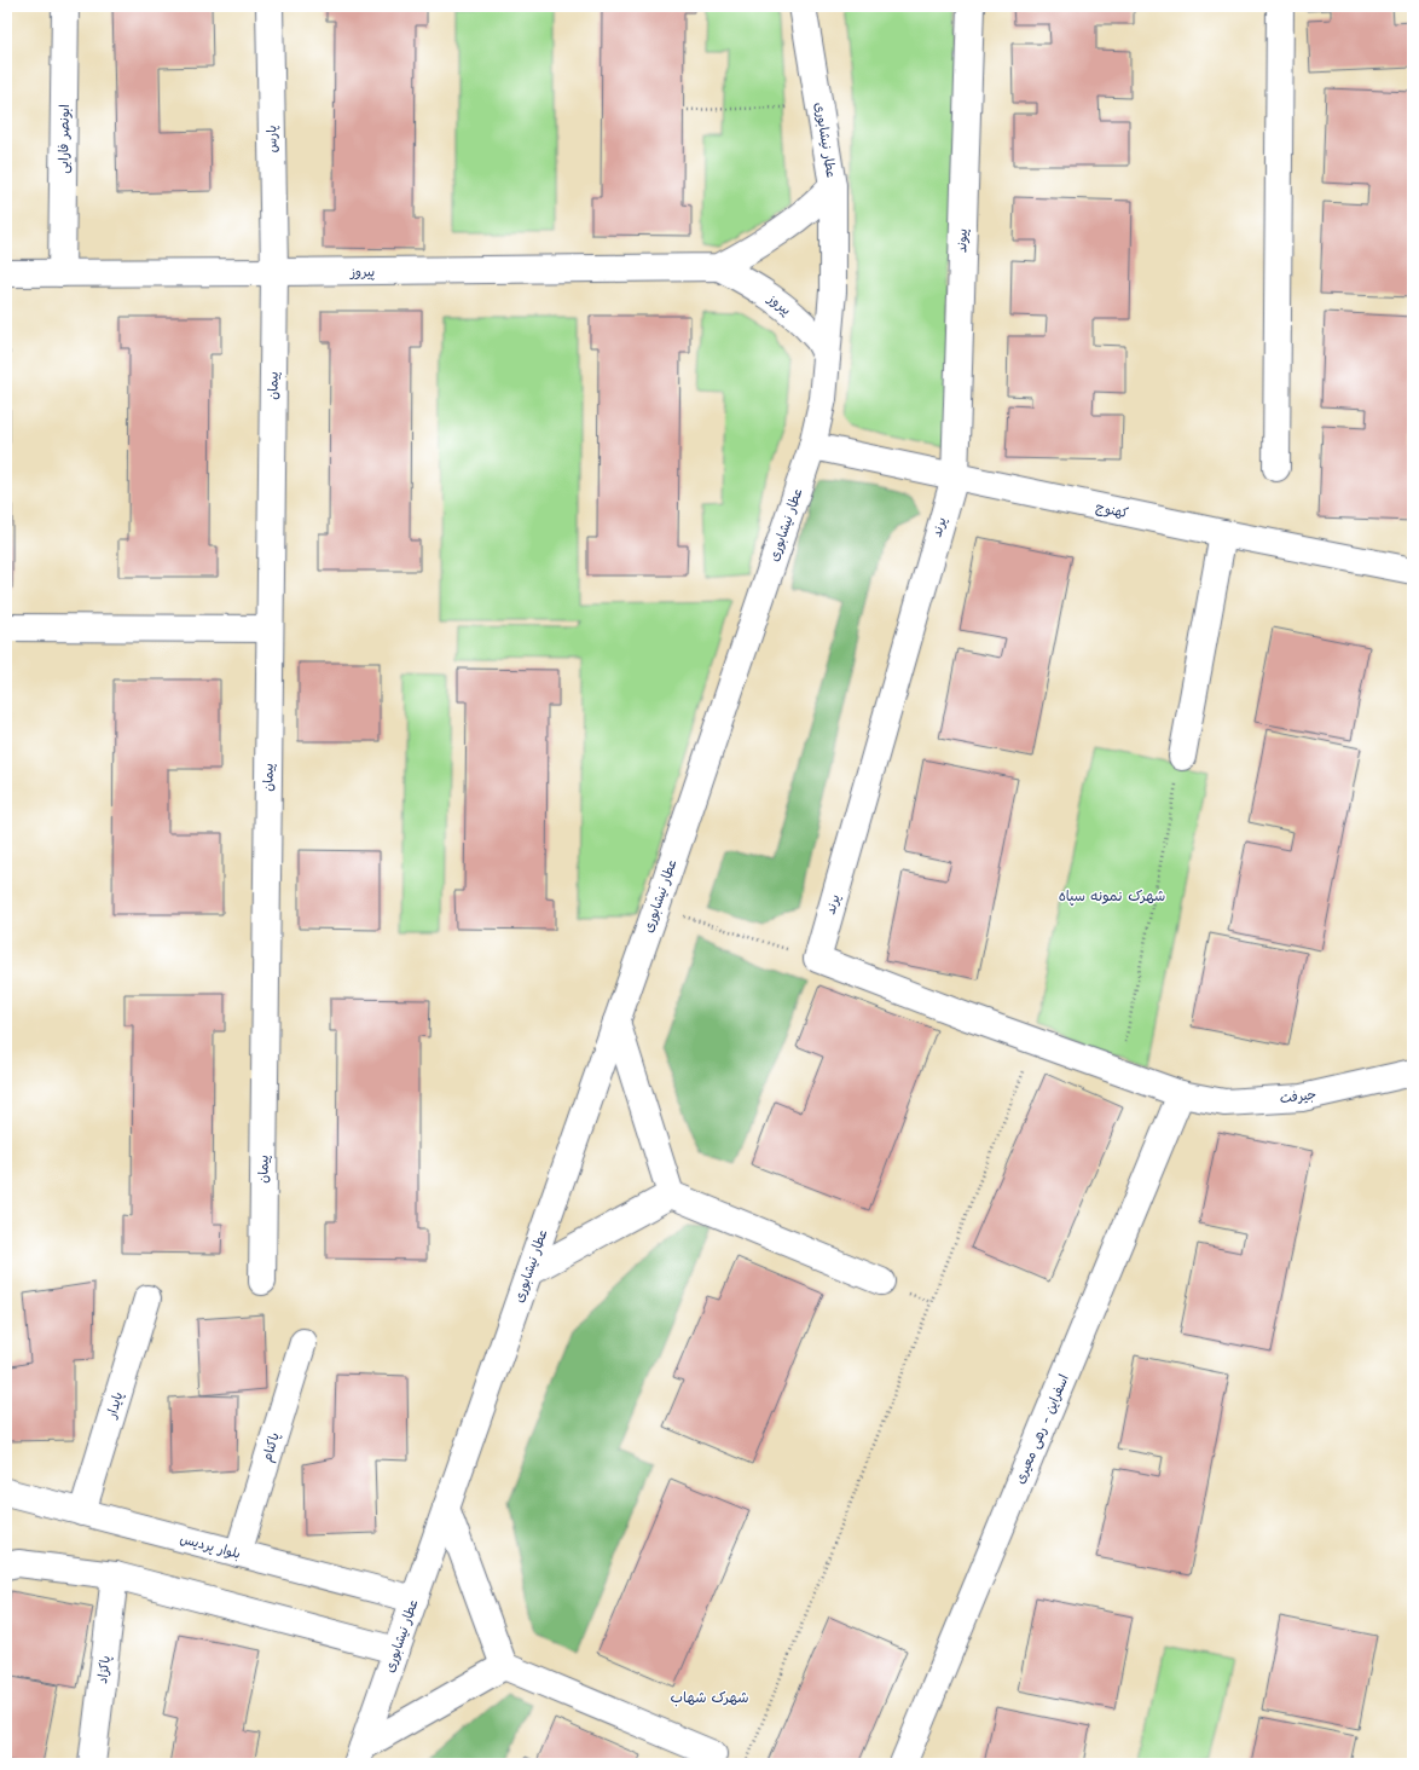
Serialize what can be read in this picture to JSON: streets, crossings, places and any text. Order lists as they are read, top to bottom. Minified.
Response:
{"streets":{"street":["ابونصر فارابی","پارس","عطار نیشابوری","پیوند","پیروز","پیمان","كهنوج","پرند","جیرفت","پایدار","اسفراين - رهی معیری","پاکنام","بلوار پردیس","پاکزاد"]},"crossings":[["ابونصر فارابی","پیروز"],["پارس","پیروز"],["پارس","پیمان"],["عطار نیشابوری","پیروز"],["عطار نیشابوری","كهنوج"],["عطار نیشابوری","بلوار پردیس"],["پیوند","كهنوج"],["پیوند","پرند"],["پیروز","پیمان"],["كهنوج","پرند"],["جیرفت","اسفراين - رهی معیری"],["پایدار","بلوار پردیس"],["پاکنام","بلوار پردیس"]],"districts":["شهرک نمونه سپاه","شهرک شهاب"]}
